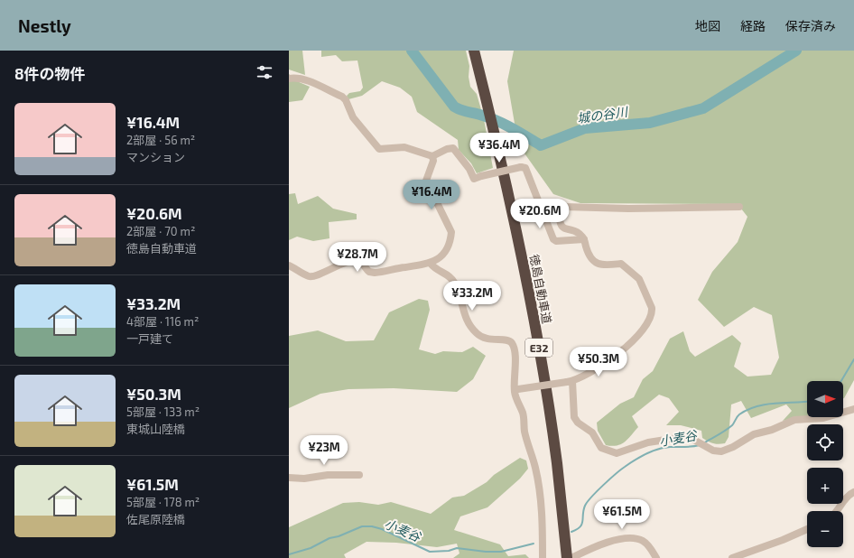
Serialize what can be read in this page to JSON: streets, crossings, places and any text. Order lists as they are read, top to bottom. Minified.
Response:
{"streets":{"highway":["徳島自動車道","E32"]},"water":["城の谷川","小麦谷"],"north":"right","page":{"header":"Nestly","nav":["地図","経路","保存済み"],"heading":"8件の物件","list":[{"name":"¥16.4M","note":"2部屋 · 56 m² · マンション"},{"name":"¥20.6M","note":"2部屋 · 70 m² · 徳島自動車道"},{"name":"¥33.2M","note":"4部屋 · 116 m² · 一戸建て"},{"name":"¥50.3M","note":"5部屋 · 133 m² · 東城山陸橋"},{"name":"¥61.5M","note":"5部屋 · 178 m² · 佐尾原陸橋"}],"price":["¥36.4M","¥16.4M","¥20.6M","¥28.7M","¥33.2M","¥50.3M","¥23M","¥61.5M"],"map_buttons":["+","−"]}}
